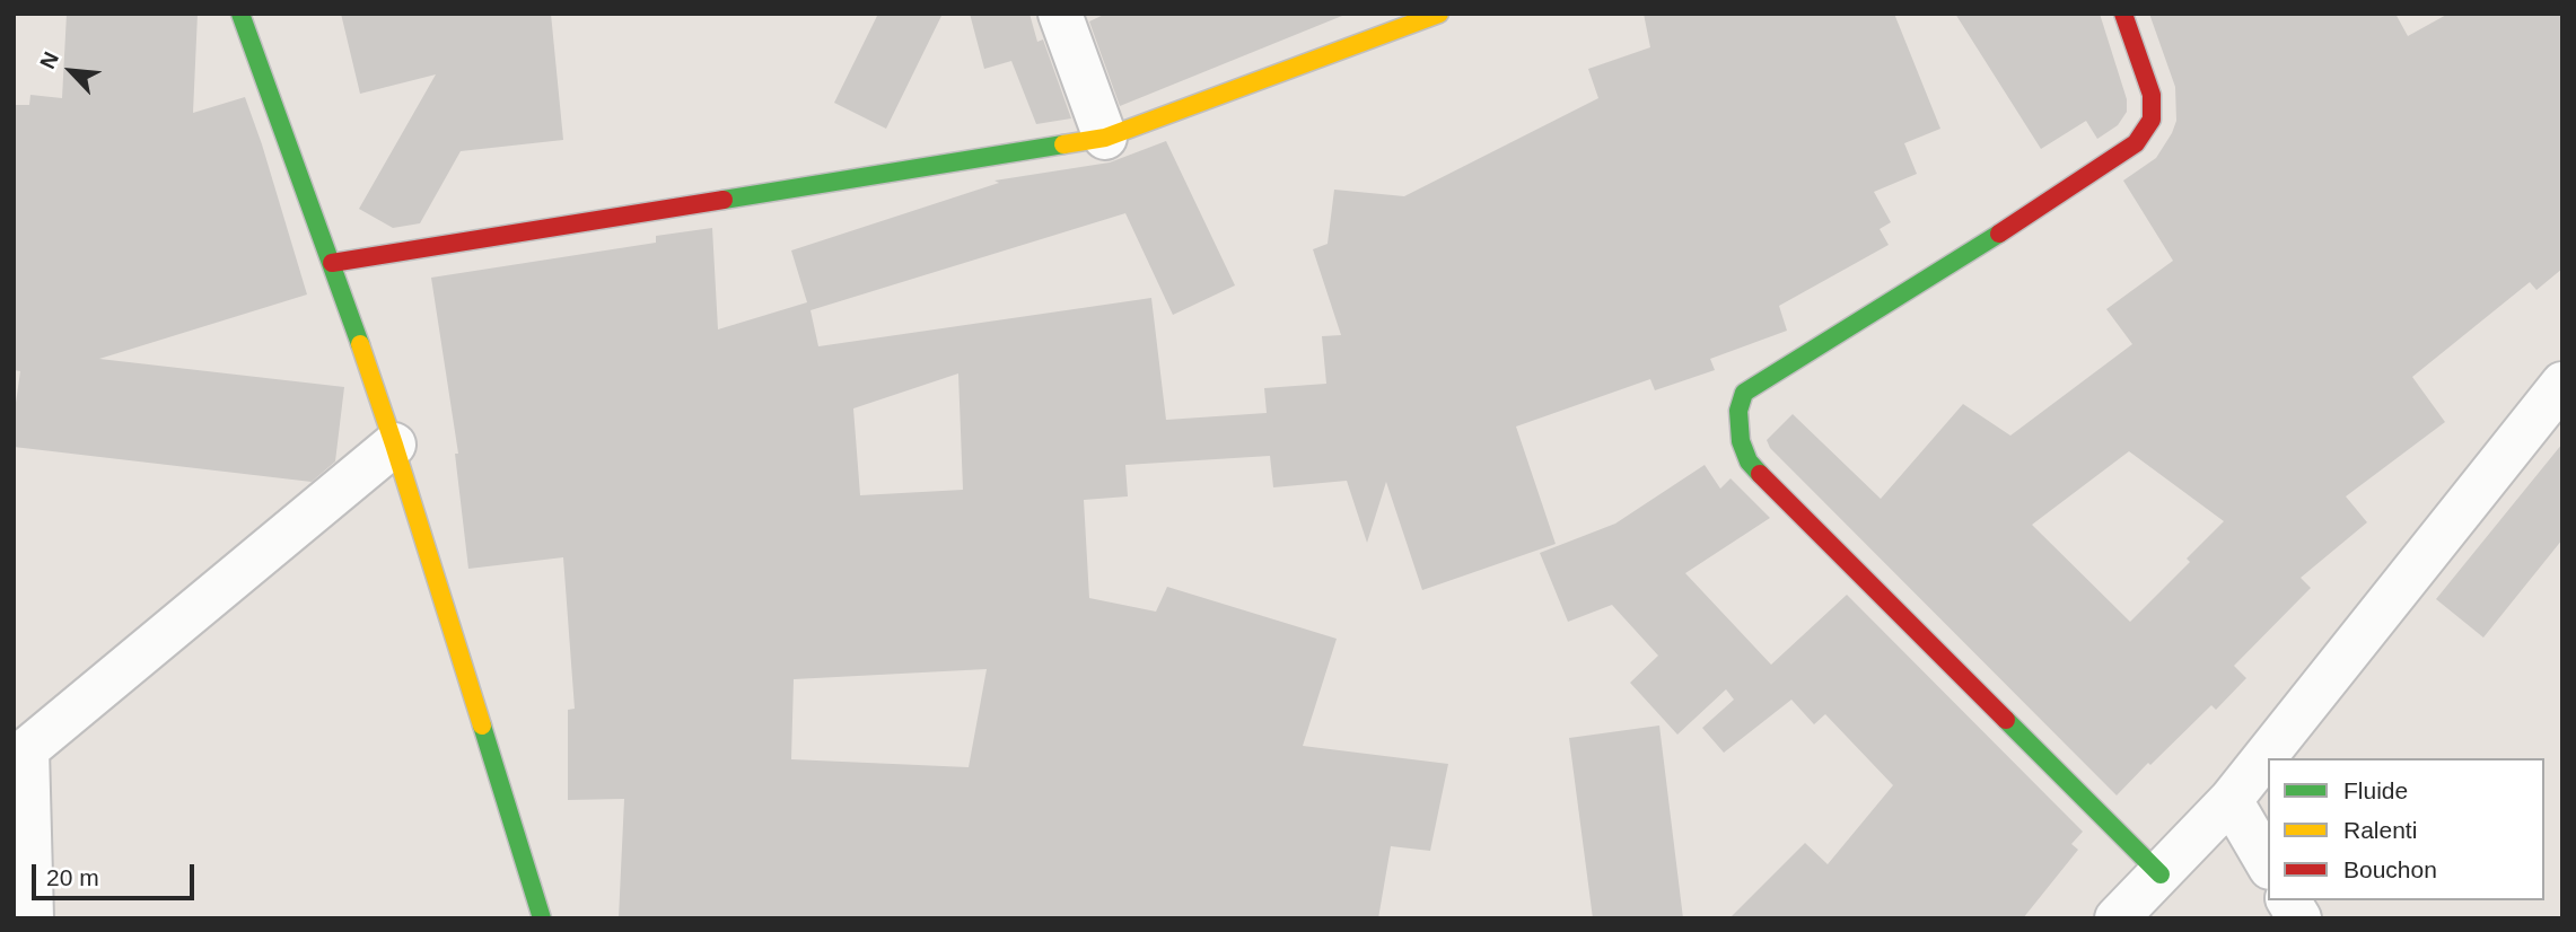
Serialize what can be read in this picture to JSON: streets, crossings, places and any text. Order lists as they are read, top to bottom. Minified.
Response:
{"legend":["Fluide","Ralenti","Bouchon"],"scale_bar":"20 m","north":"top left"}
